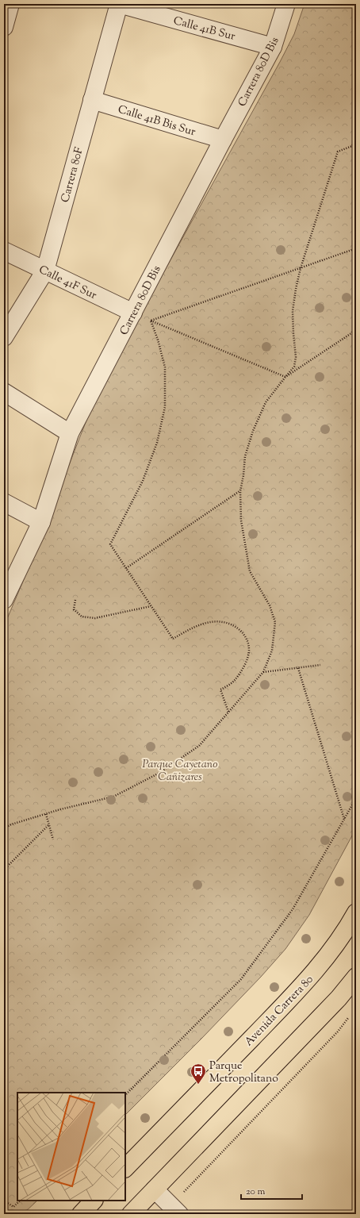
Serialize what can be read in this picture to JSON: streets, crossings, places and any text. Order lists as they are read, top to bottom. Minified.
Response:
{"streets":{"main road":["Avenida Carrera 80"],"street":["Calle 41B Sur","Carrera 80D Bis","Calle 41B Bis Sur","Carrera 80F","Calle 41F Sur"]},"crossings":[["Calle 41B Sur","Carrera 80D Bis"],["Calle 41B Sur","Carrera 80F"],["Carrera 80D Bis","Calle 41B Bis Sur"],["Carrera 80D Bis","Calle 41F Sur"],["Calle 41B Bis Sur","Carrera 80F"],["Carrera 80F","Calle 41F Sur"]],"parks":["Parque Cayetano Cañizares"],"places":{"bus stop":["Parque Metropolitano"]},"scale_bar":"20 m"}
